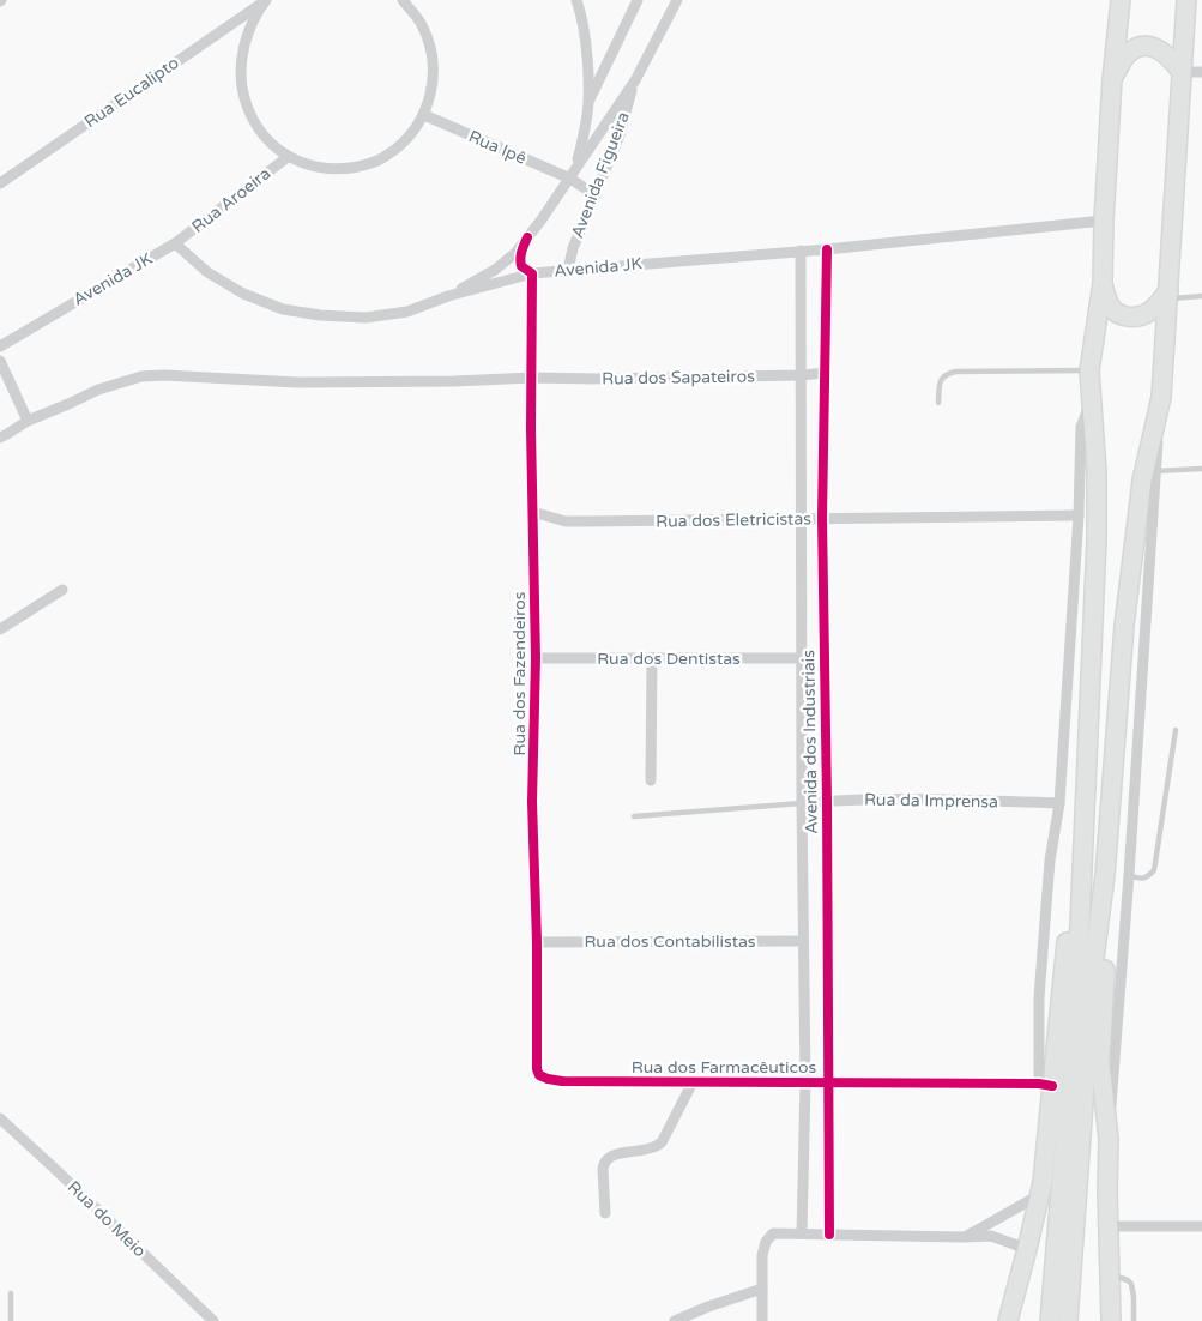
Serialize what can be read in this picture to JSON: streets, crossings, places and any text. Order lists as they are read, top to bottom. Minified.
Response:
{"streets":{"street":["Rua Eucalipto","Rua Ipê","Avenida Figueira","Rua Aroeira","Avenida JK","Rua dos Sapateiros","Rua dos Eletricistas","Rua dos Dentistas","Rua dos Fazendeiros","Avenida dos Industriais","Rua da Imprensa","Rua dos Contabilistas","Rua dos Farmacêuticos","Rua do Meio"]},"crossings":[["Rua Ipê","Avenida Figueira"],["Avenida Figueira","Avenida JK"],["Rua Aroeira","Avenida JK"],["Avenida JK","Rua dos Fazendeiros"],["Avenida JK","Avenida dos Industriais"],["Rua dos Sapateiros","Rua dos Fazendeiros"],["Rua dos Sapateiros","Avenida dos Industriais"],["Rua dos Eletricistas","Rua dos Fazendeiros"],["Rua dos Eletricistas","Avenida dos Industriais"],["Rua dos Dentistas","Rua dos Fazendeiros"],["Rua dos Dentistas","Avenida dos Industriais"],["Rua dos Fazendeiros","Rua dos Contabilistas"],["Rua dos Fazendeiros","Rua dos Farmacêuticos"],["Avenida dos Industriais","Rua da Imprensa"],["Avenida dos Industriais","Rua dos Contabilistas"],["Avenida dos Industriais","Rua dos Farmacêuticos"]]}
